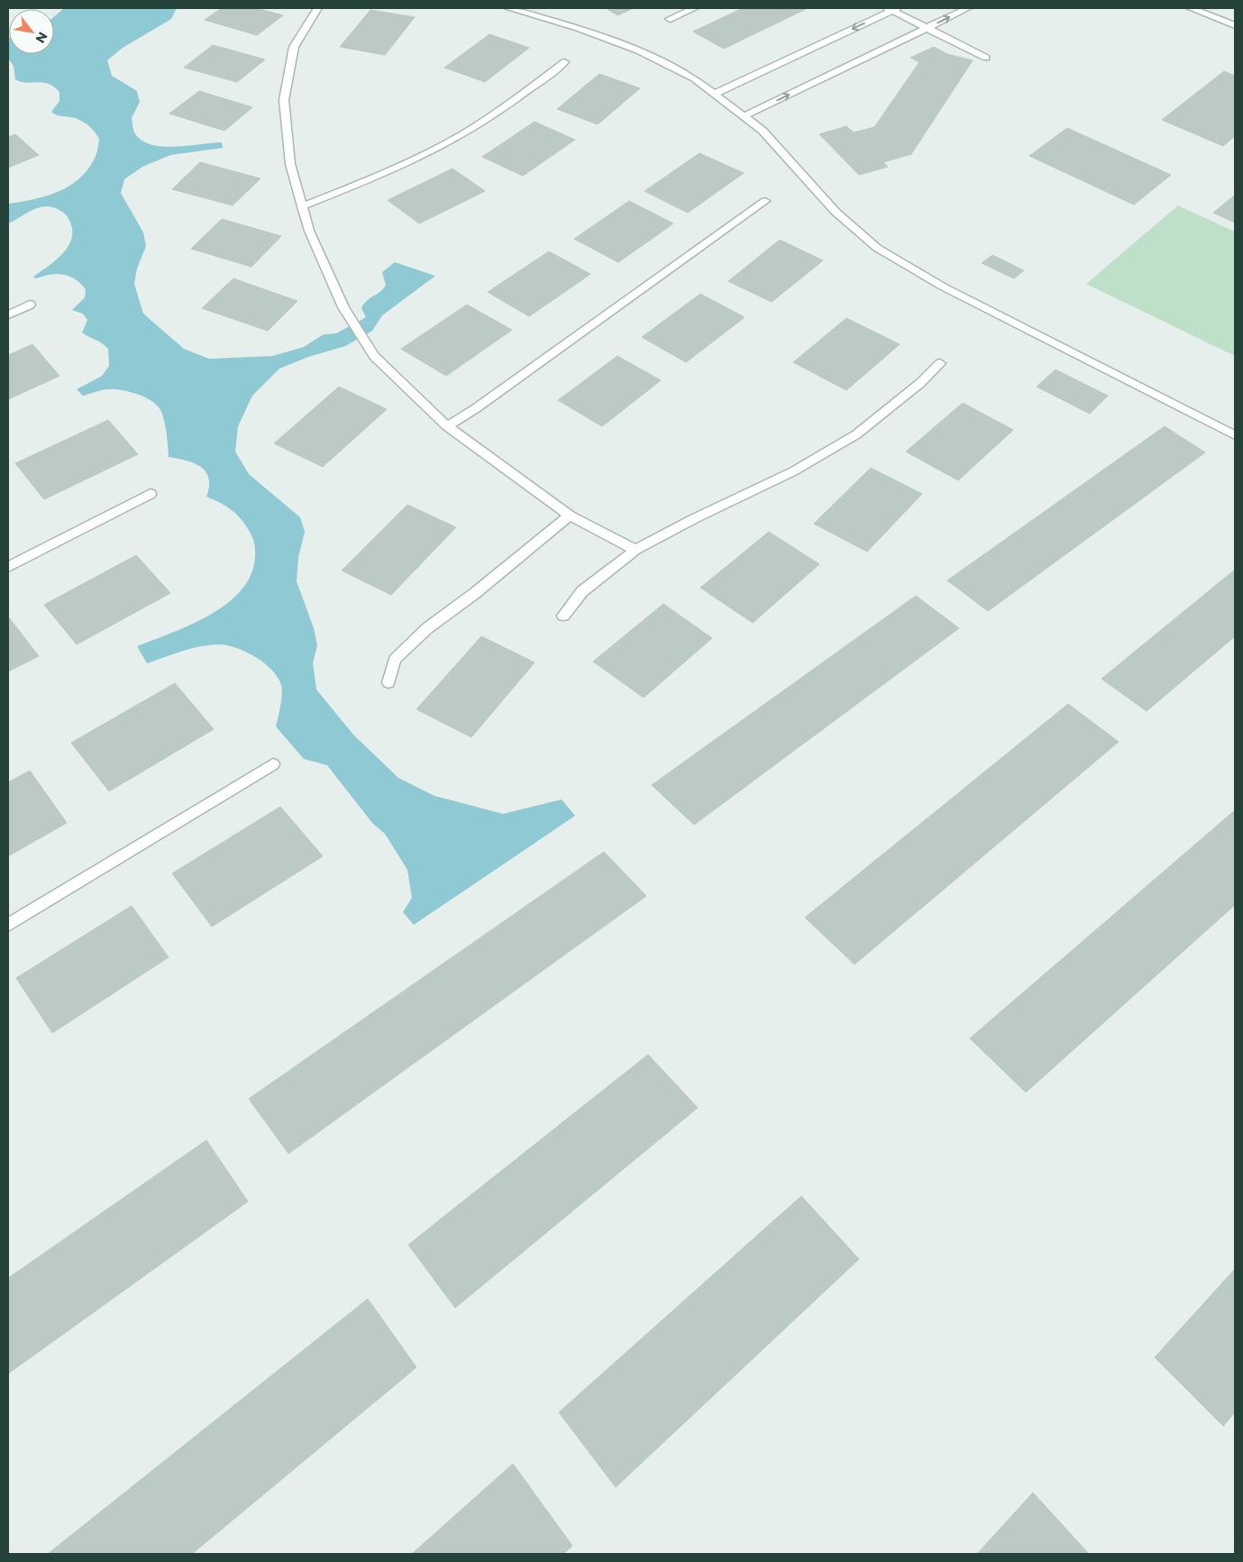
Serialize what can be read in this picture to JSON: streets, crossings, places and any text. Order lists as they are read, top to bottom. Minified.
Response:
{"north":"bottom right"}
